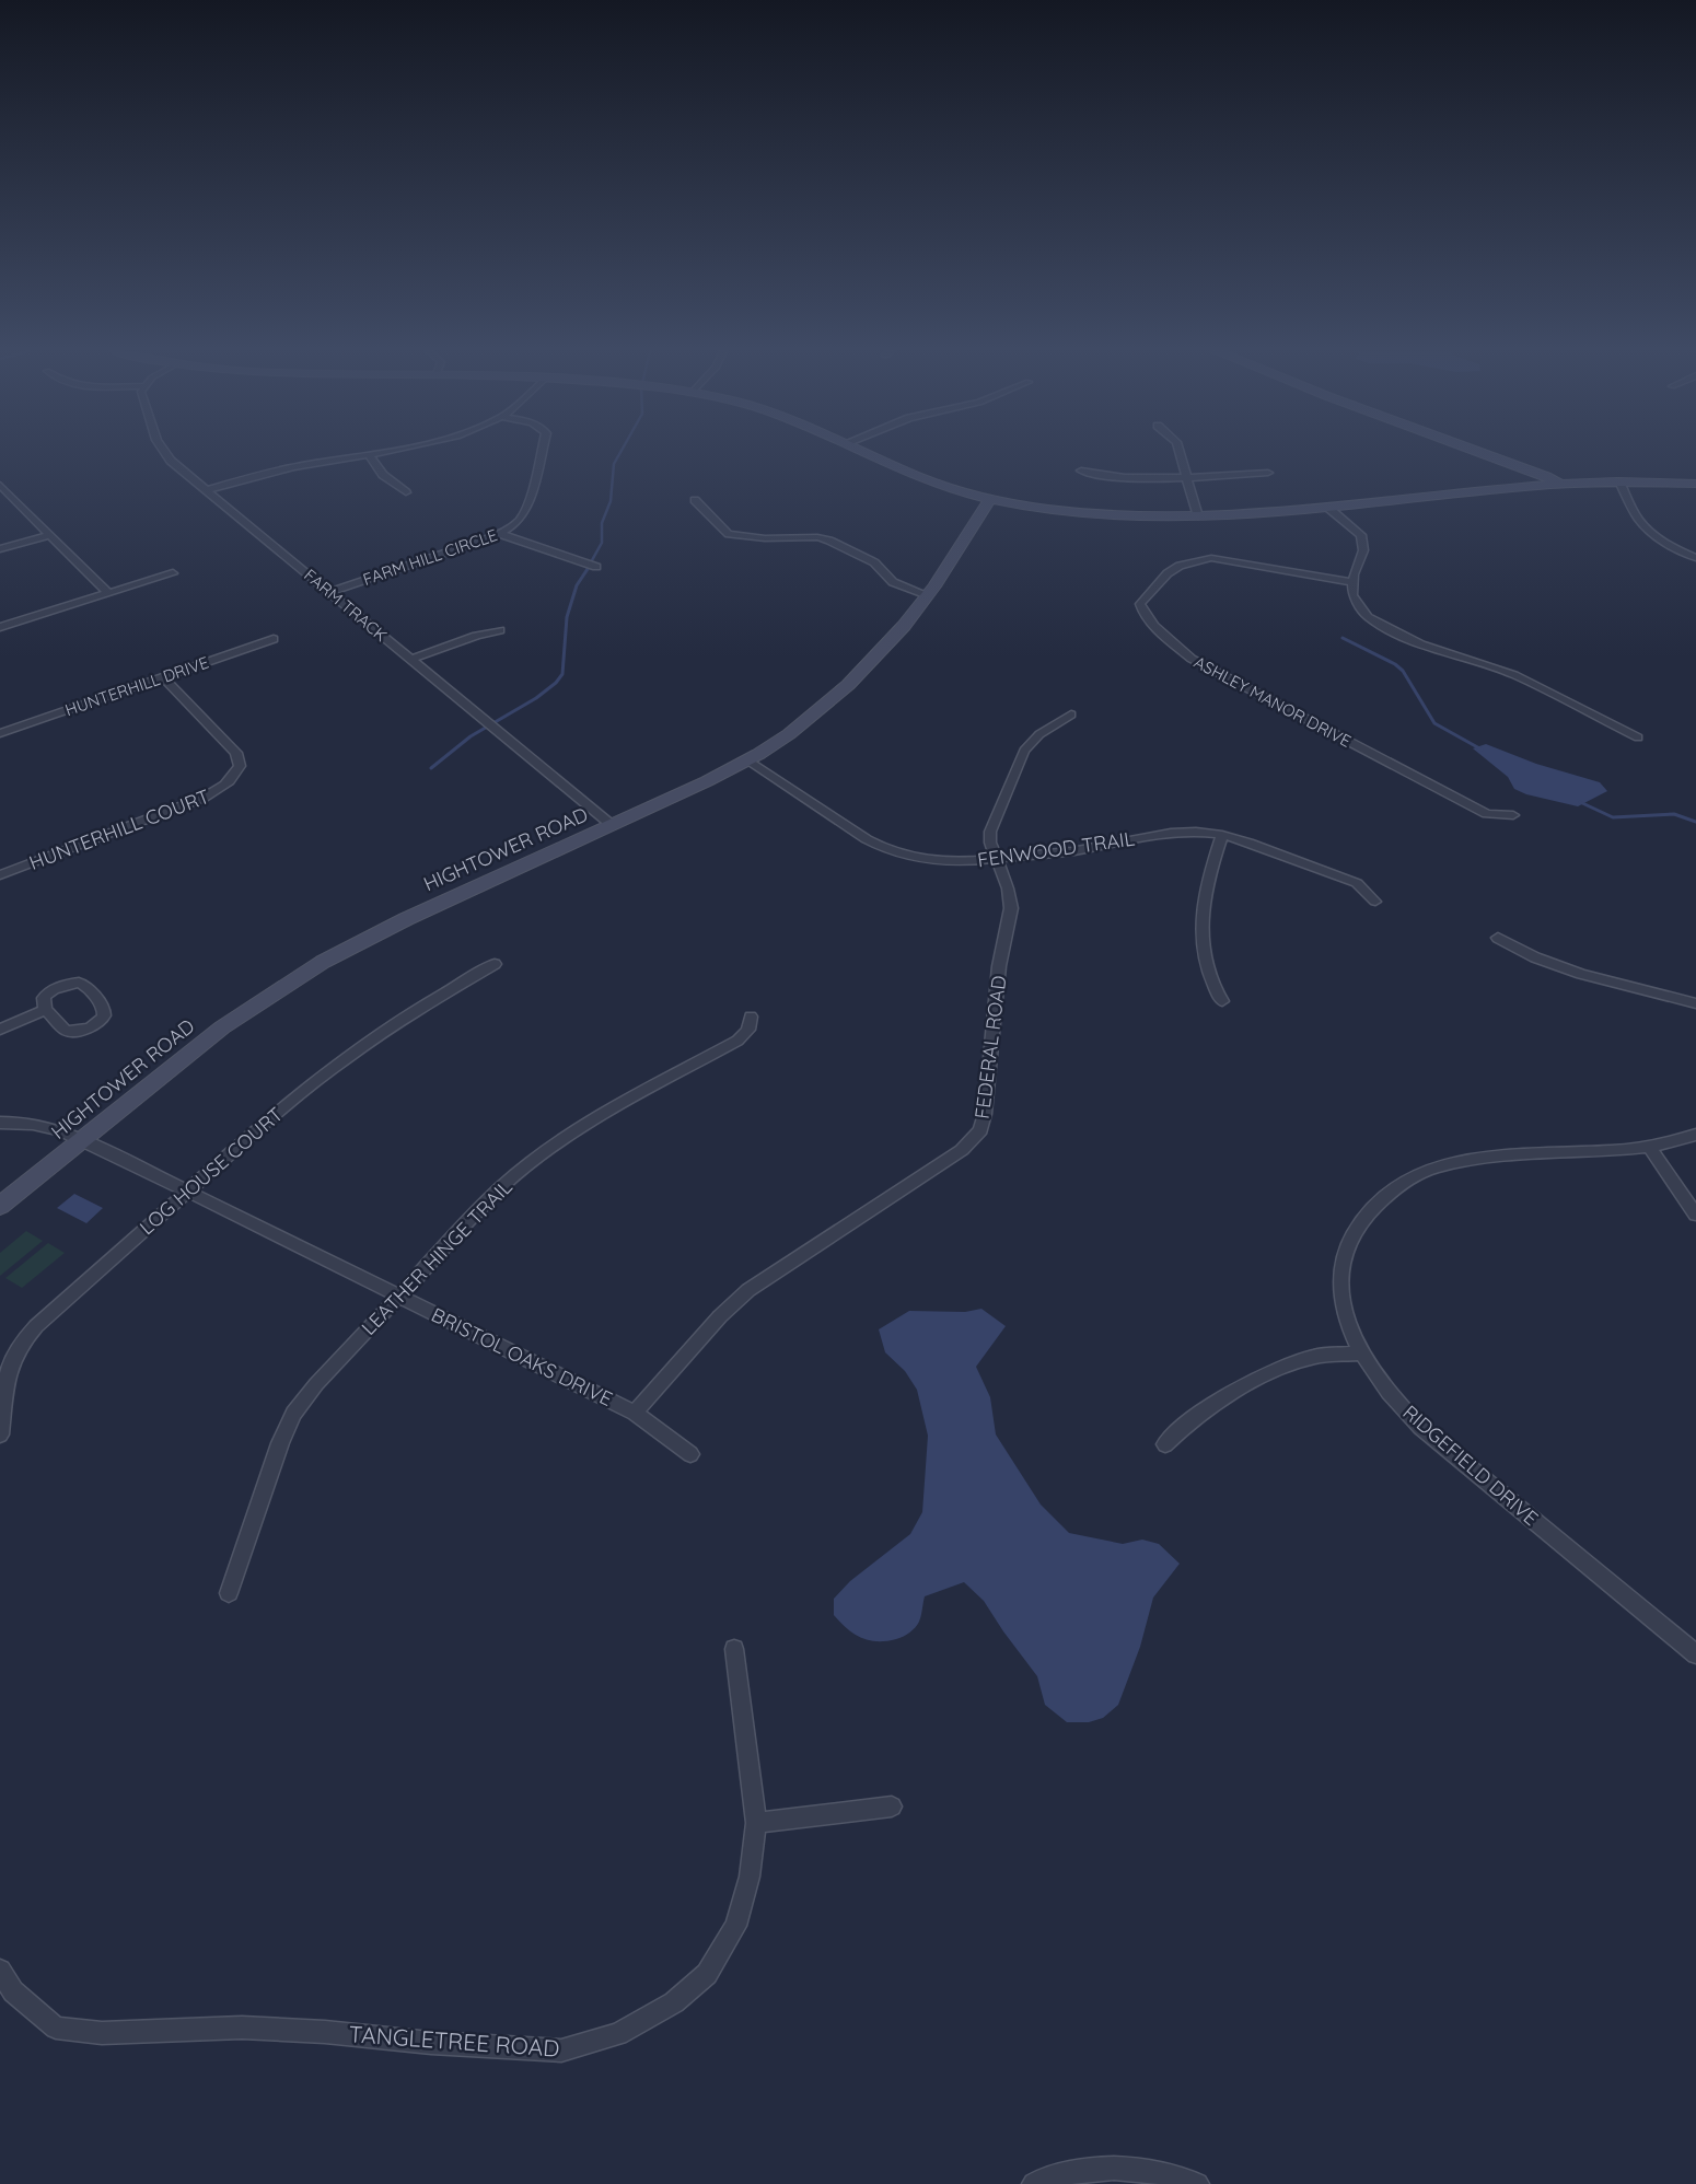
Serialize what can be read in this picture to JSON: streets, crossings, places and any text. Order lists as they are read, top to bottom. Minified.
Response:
{"streets":{"street":["FARM HILL CIRCLE","FARM TRACK","HUNTERHILL DRIVE","ASHLEY MANOR DRIVE","HUNTERHILL COURT","HIGHTOWER ROAD","FENWOOD TRAIL","FEDERAL ROAD","LOG HOUSE COURT","LEATHER HINGE TRAIL","BRISTOL OAKS DRIVE","RIDGEFIELD DRIVE","TANGLETREE ROAD"]},"crossings":[["FARM HILL CIRCLE","FARM TRACK"],["FARM TRACK","HIGHTOWER ROAD"],["HUNTERHILL DRIVE","HUNTERHILL COURT"],["HIGHTOWER ROAD","FENWOOD TRAIL"],["HIGHTOWER ROAD","BRISTOL OAKS DRIVE"],["FENWOOD TRAIL","FEDERAL ROAD"],["FEDERAL ROAD","BRISTOL OAKS DRIVE"],["LOG HOUSE COURT","BRISTOL OAKS DRIVE"],["LEATHER HINGE TRAIL","BRISTOL OAKS DRIVE"]]}
